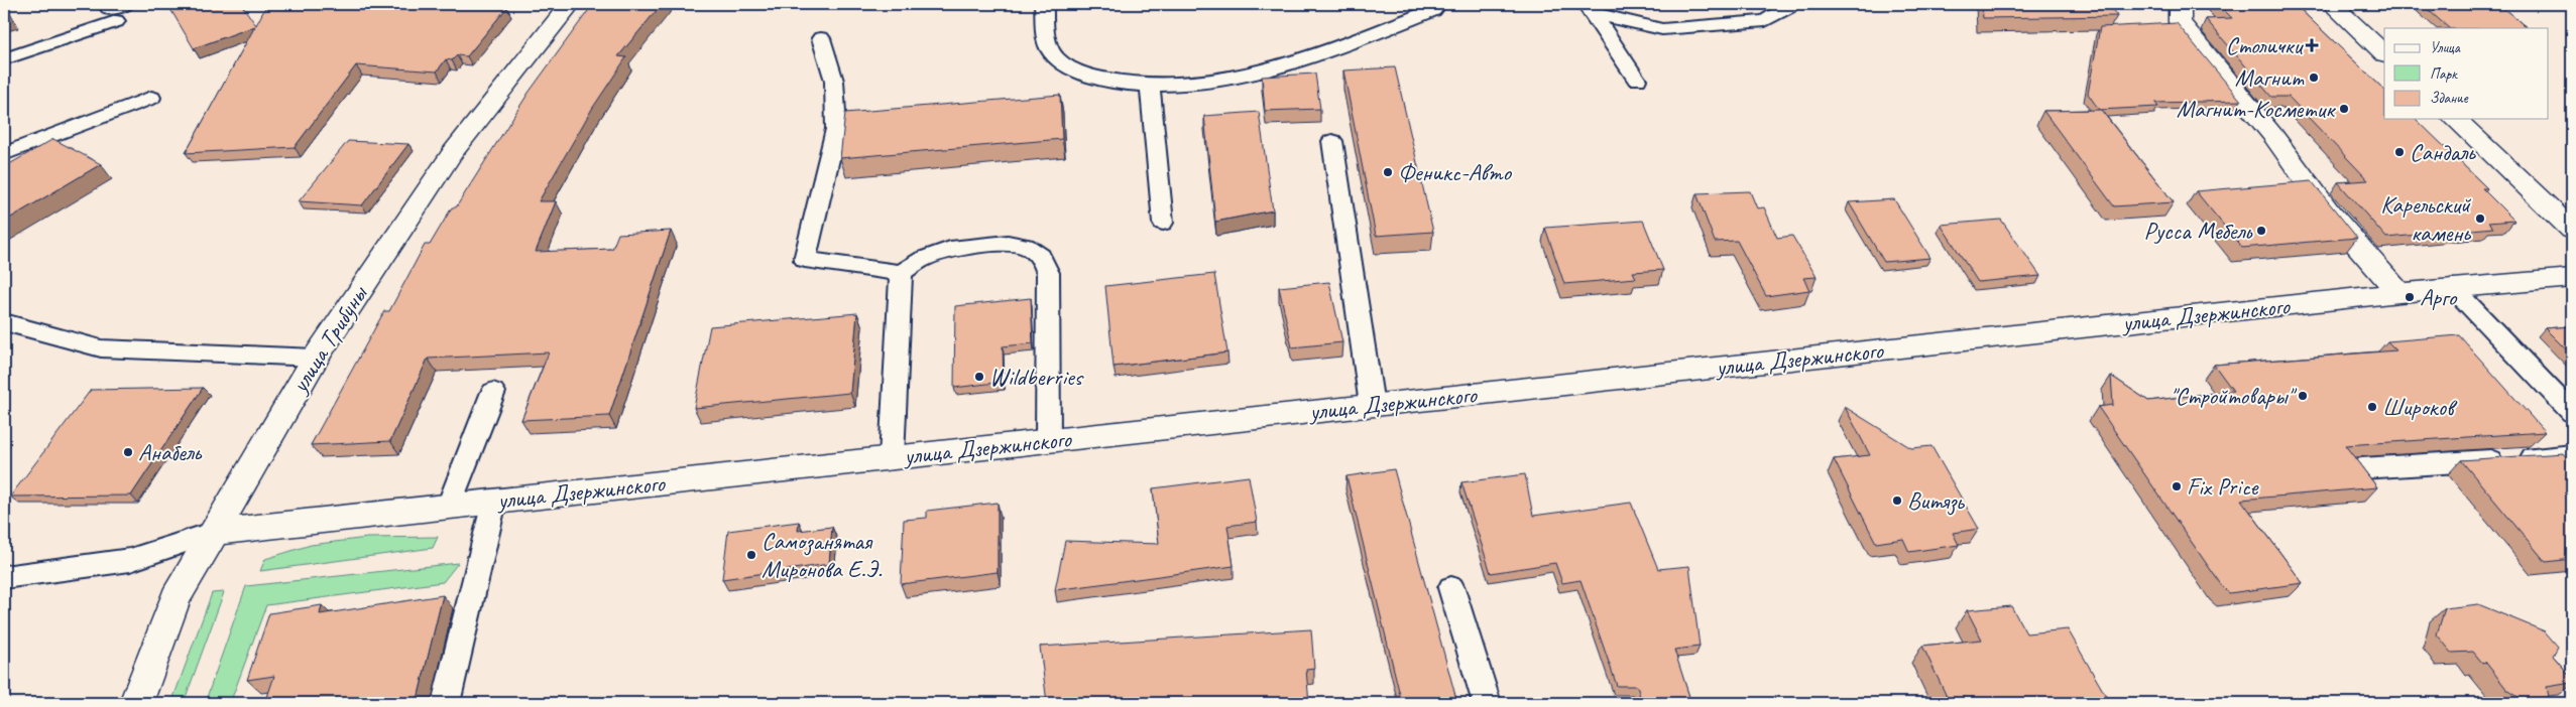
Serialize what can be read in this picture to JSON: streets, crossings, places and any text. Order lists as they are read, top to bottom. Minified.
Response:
{"streets":{"street":["улица Дзержинского","улица Трибуны"]},"crossings":[["улица Дзержинского","улица Трибуны"]],"places":{"health":["Столички"],"other":["Магнит","Магнит-Косметик","Сандаль","Феникс-Авто","Карельский камень","Русса Мебель","Арго","Wildberries","\"Стройтовары\"","Широков","Анабель","Fix Price","Витязь","Самозанятая Миронова Е.Э."]},"legend":["Улица","Парк","Здание"]}
